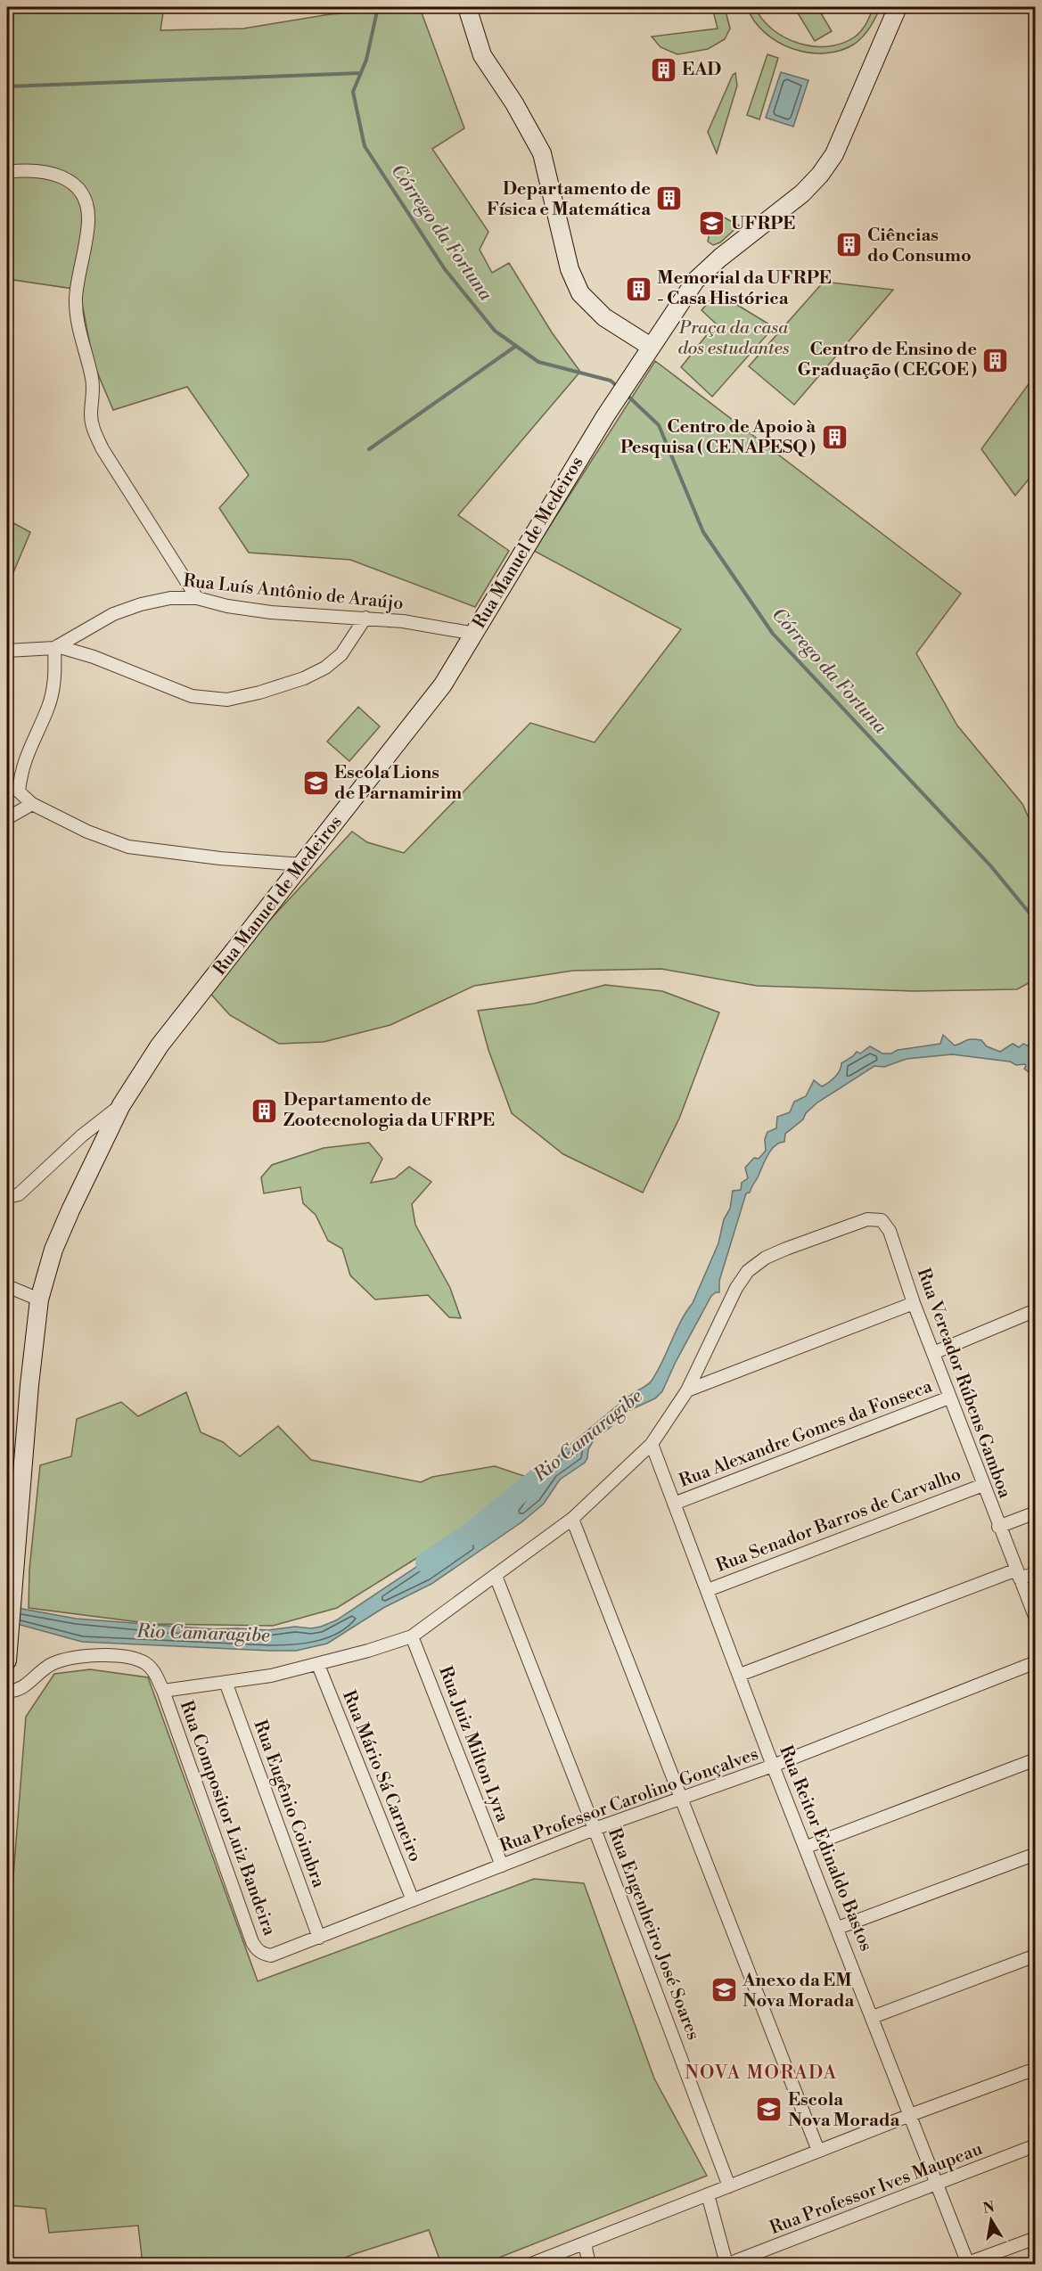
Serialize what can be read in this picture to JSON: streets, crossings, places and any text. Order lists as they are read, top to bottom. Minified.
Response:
{"streets":{"main road":["Rua Manuel de Medeiros"],"street":["Rua Luís Antônio de Araújo","Rua Vereador Rúbens Gamboa","Rua Alexandre Gomes da Fonseca","Rua Senador Barros de Carvalho","Rua Juiz Milton Lyra","Rua Mário Sá Carneiro","Rua Professor Carolino Gonçalves","Rua Eugênio Coimbra","Rua Compositor Luiz Bandeira","Rua Reitor Edinaldo Bastos","Rua Engenheiro José Soares","Rua Professor Ives Maupeau"]},"crossings":[["Rua Manuel de Medeiros","Rua Luís Antônio de Araújo"],["Rua Vereador Rúbens Gamboa","Rua Alexandre Gomes da Fonseca"],["Rua Vereador Rúbens Gamboa","Rua Senador Barros de Carvalho"],["Rua Alexandre Gomes da Fonseca","Rua Reitor Edinaldo Bastos"],["Rua Senador Barros de Carvalho","Rua Reitor Edinaldo Bastos"],["Rua Juiz Milton Lyra","Rua Professor Carolino Gonçalves"],["Rua Mário Sá Carneiro","Rua Professor Carolino Gonçalves"],["Rua Professor Carolino Gonçalves","Rua Eugênio Coimbra"],["Rua Professor Carolino Gonçalves","Rua Compositor Luiz Bandeira"],["Rua Professor Carolino Gonçalves","Rua Reitor Edinaldo Bastos"],["Rua Professor Carolino Gonçalves","Rua Engenheiro José Soares"],["Rua Reitor Edinaldo Bastos","Rua Professor Ives Maupeau"]],"districts":["NOVA MORADA"],"water":["Córrego da Fortuna","Rio Camaragibe"],"parks":["Praça da casa dos estudantes"],"places":{"building":["EAD","Departamento de Física e Matemática","Ciências do Consumo","Memorial da UFRPE - Casa Histórica","Centro de Ensino de Graduação ( CEGOE )","Centro de Apoio à Pesquisa ( CENAPESQ )","Departamento de Zootecnologia da UFRPE"],"school or university":["UFRPE","Escola Lions de Parnamirim","Anexo da EM Nova Morada","Escola Nova Morada"]},"north":"top"}
